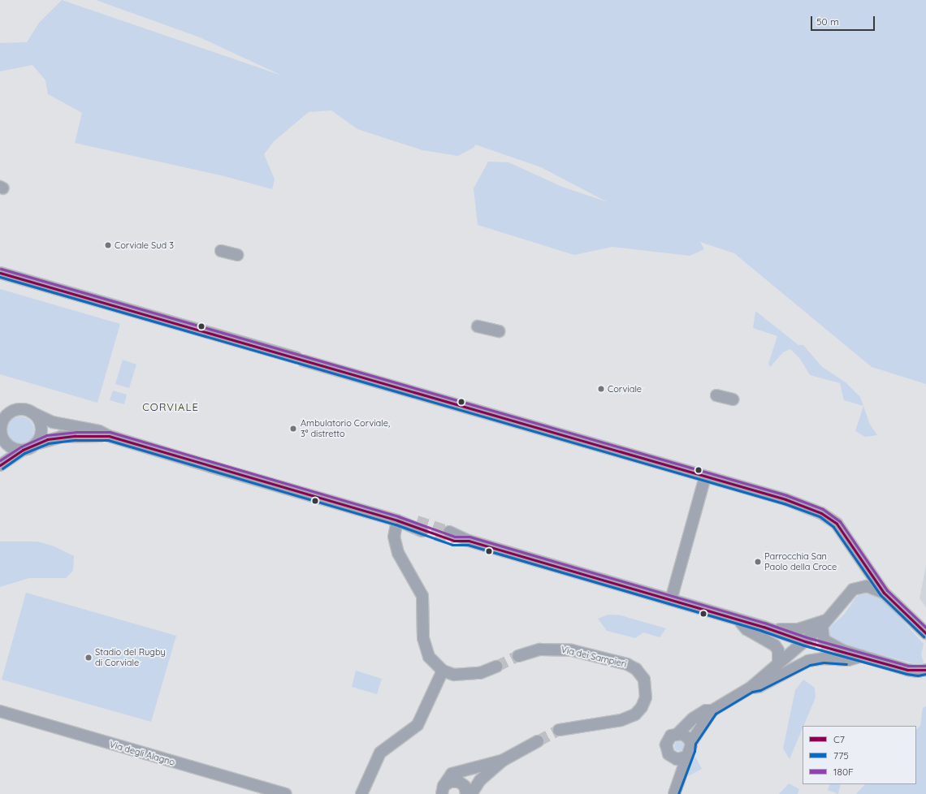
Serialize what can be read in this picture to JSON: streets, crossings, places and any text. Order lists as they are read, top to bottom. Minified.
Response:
{"streets":{"street":["Via dei Sampieri","Via degli Alagno"]},"districts":["CORVIALE"],"places":["Corviale Sud 3","Corviale","Ambulatorio Corviale, 3° distretto","Parrocchia San Paolo della Croce","Stadio del Rugby di Corviale"],"lines":["transit line 180F","transit line C7","transit line 775"],"legend":["C7","775","180F"],"scale_bar":"50 m"}
